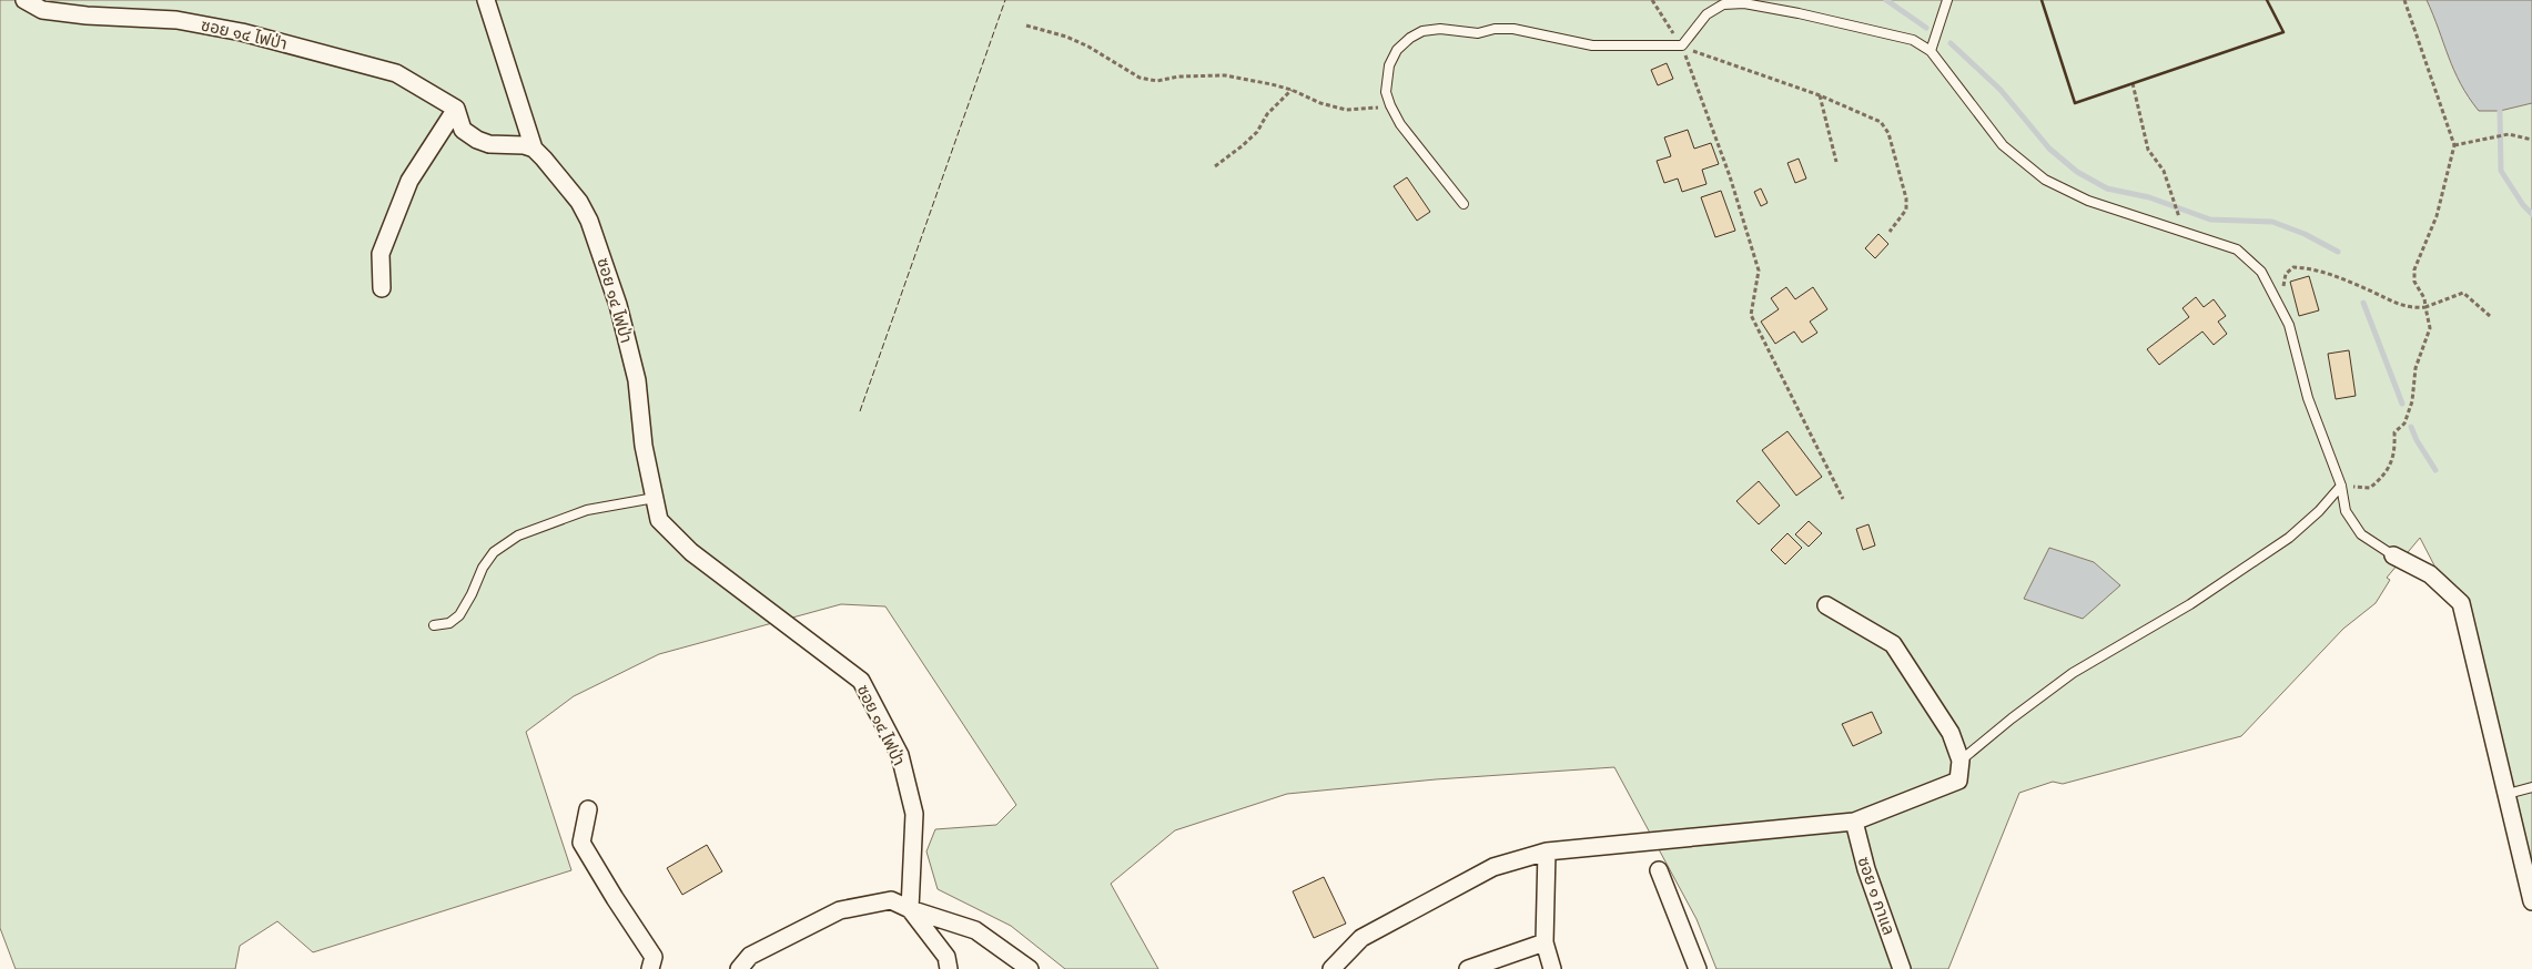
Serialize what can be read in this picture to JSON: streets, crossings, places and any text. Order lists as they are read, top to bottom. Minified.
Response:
{"streets":{"street":["ซอย ๑๔ ไฟป่า","ซอย ๑ กาแล"]}}
